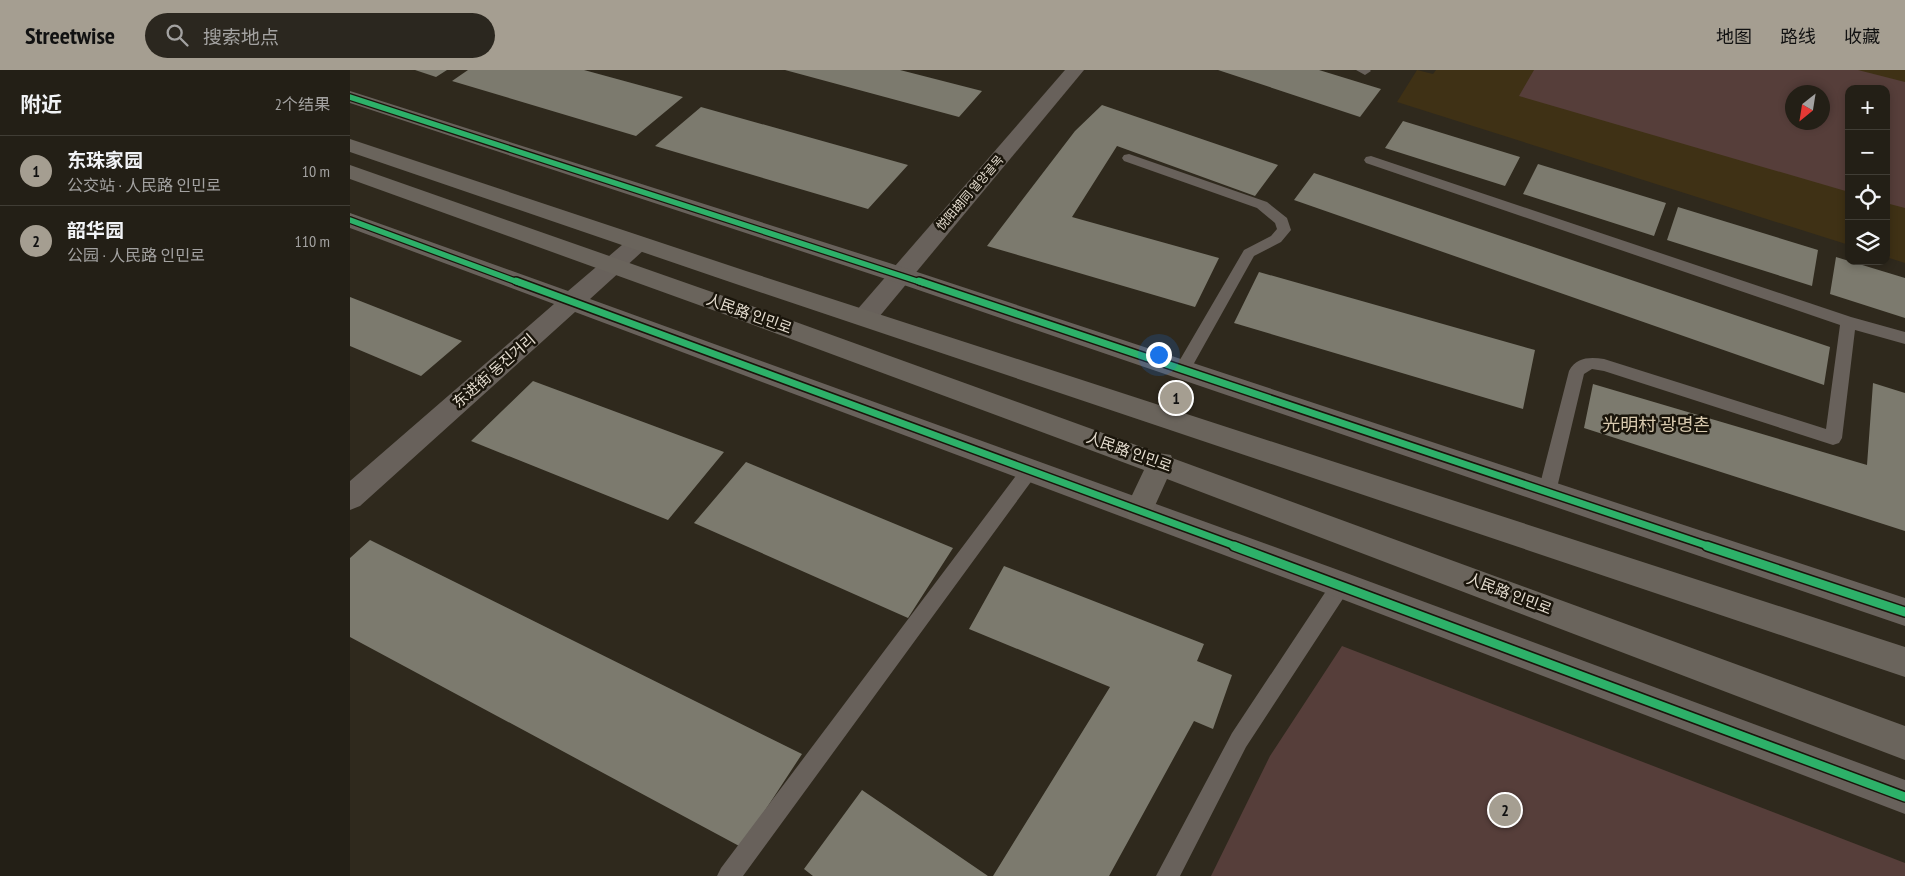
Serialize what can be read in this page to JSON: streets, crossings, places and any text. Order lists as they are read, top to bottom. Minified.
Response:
{"streets":{"main road":["人民路 인민로"],"street":["悦阳胡同 열양골목","东进街 동진거리"]},"crossings":[["悦阳胡同 열양골목","人民路 인민로"],["人民路 인민로","东进街 동진거리"]],"districts":["光明村 광명촌"],"north":"bottom left","page":{"header":"Streetwise","search":"搜索地点","nav":["地图","路线","收藏"],"heading":["附近","2个结果"],"map_buttons":["+","−"],"list":[{"mark":"1","name":"东珠家园","note":"公交站 · 人民路 인민로","value":"10 m"},{"mark":"2","name":"韶华园","note":"公园 · 人民路 인민로","value":"110 m"}],"pins":["1","2"]}}
